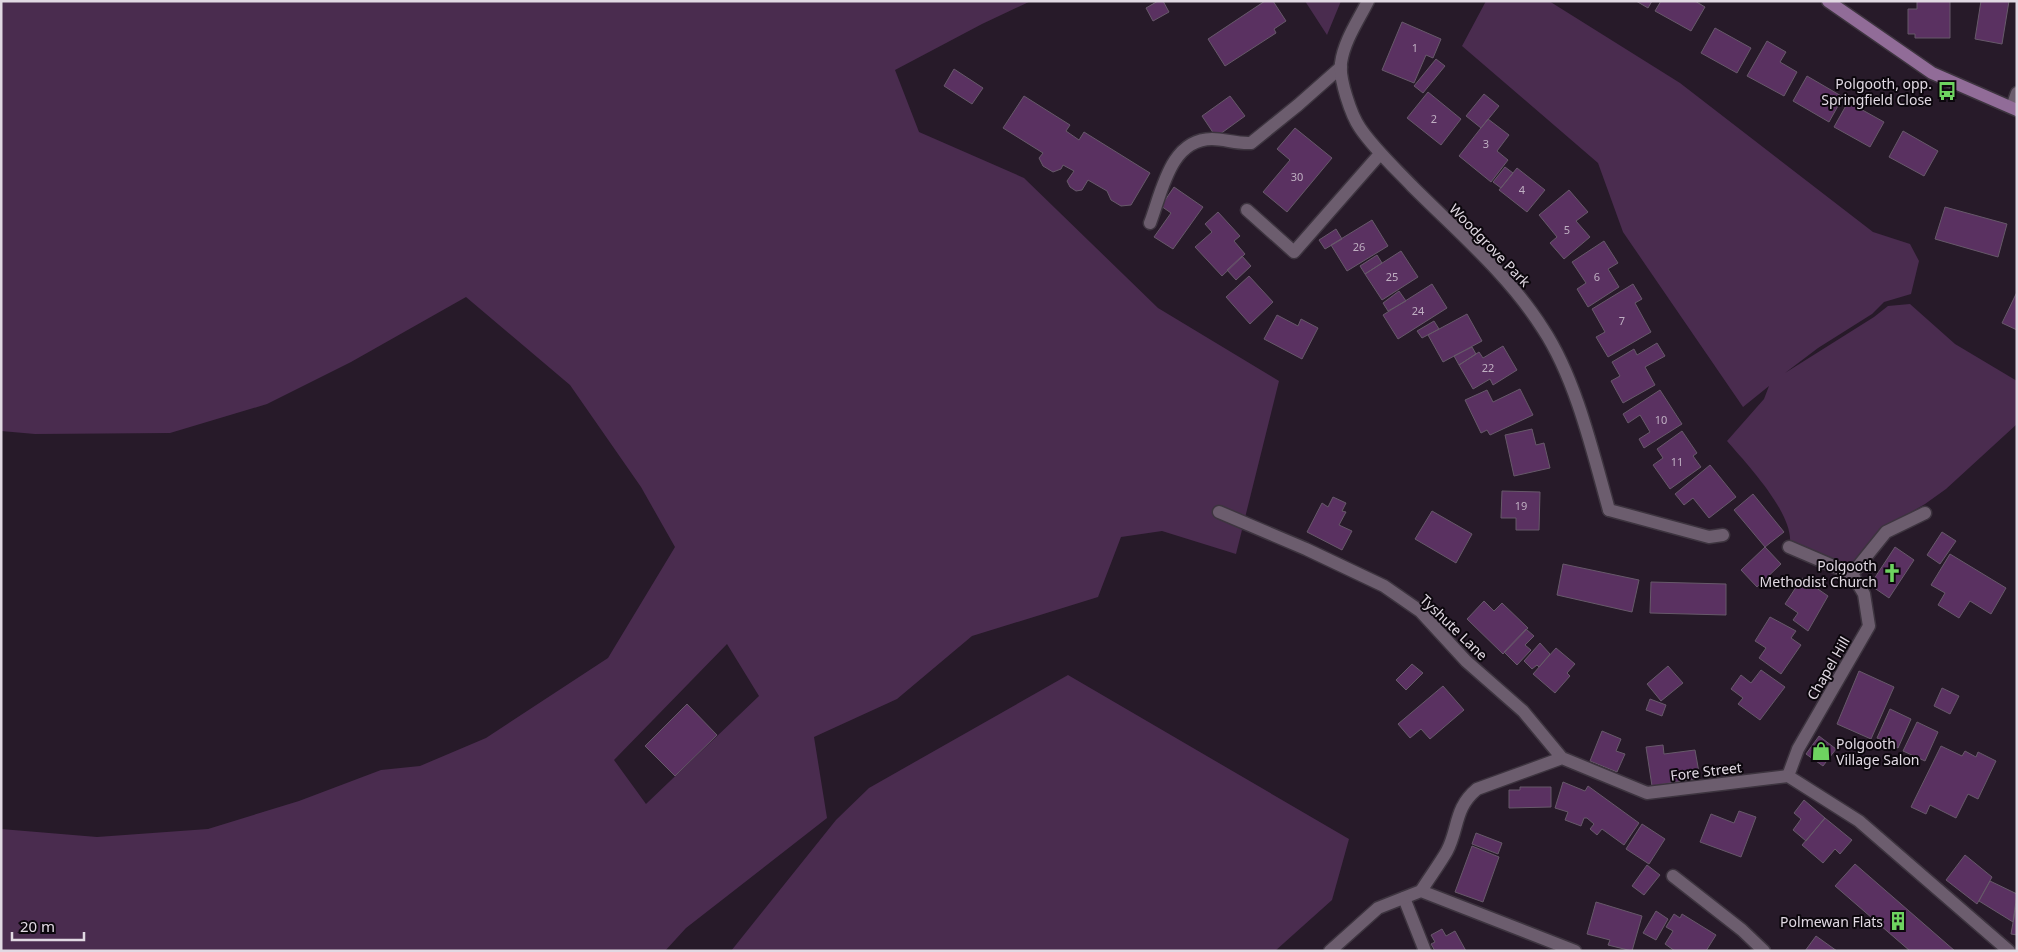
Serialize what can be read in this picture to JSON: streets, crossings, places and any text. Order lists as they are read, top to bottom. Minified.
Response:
{"streets":{"street":["Woodgrove Park","Tyshute Lane","Chapel Hill","Fore Street"]},"crossings":[["Tyshute Lane","Fore Street"],["Chapel Hill","Fore Street"]],"places":{"bus stop":["Polgooth, opp. Springfield Close"],"church":["Polgooth Methodist Church"],"shop":["Polgooth Village Salon"],"building":["Polmewan Flats"]},"house_numbers":["1","2","3","30","4","5","26","25","6","24","7","22","10","11","19"],"scale_bar":"20 m"}
